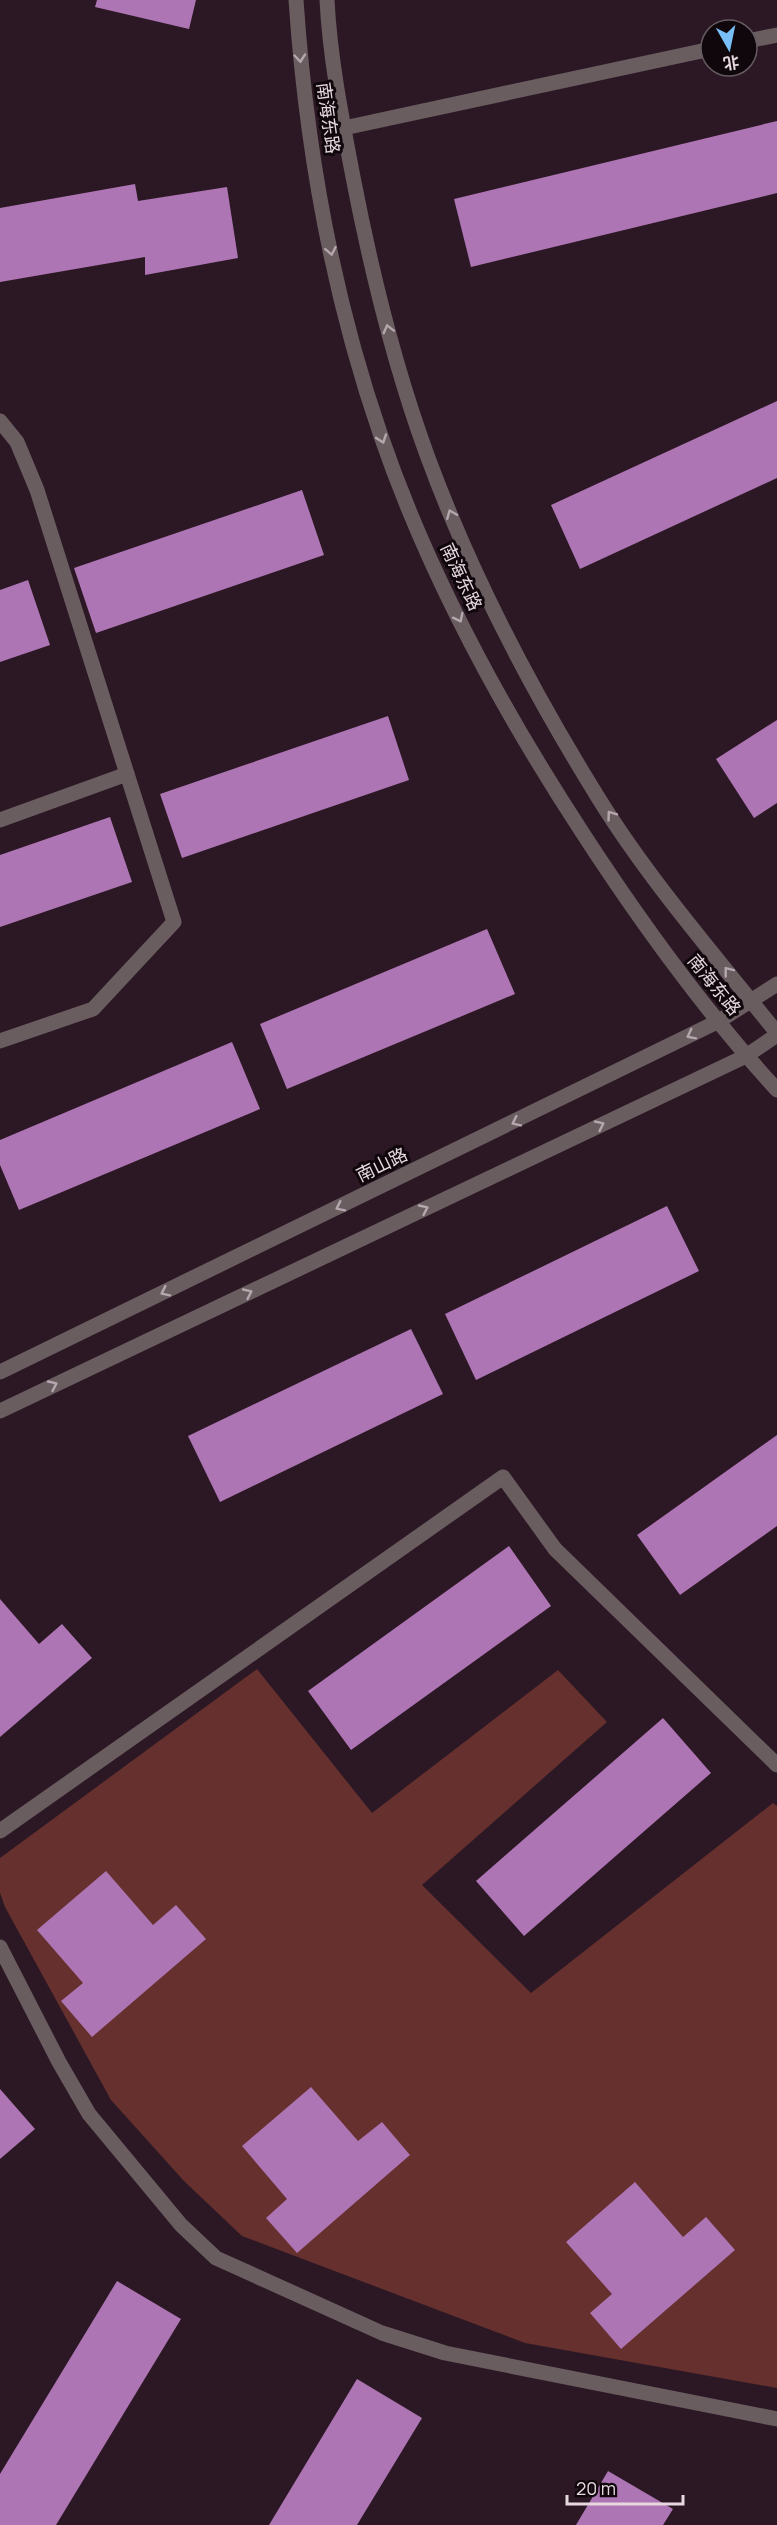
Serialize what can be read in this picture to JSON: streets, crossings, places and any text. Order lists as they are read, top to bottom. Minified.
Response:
{"streets":{"street":["南海东路","南山路"]},"crossings":[["南海东路","南山路"]],"scale_bar":"20 m","north":"bottom"}
